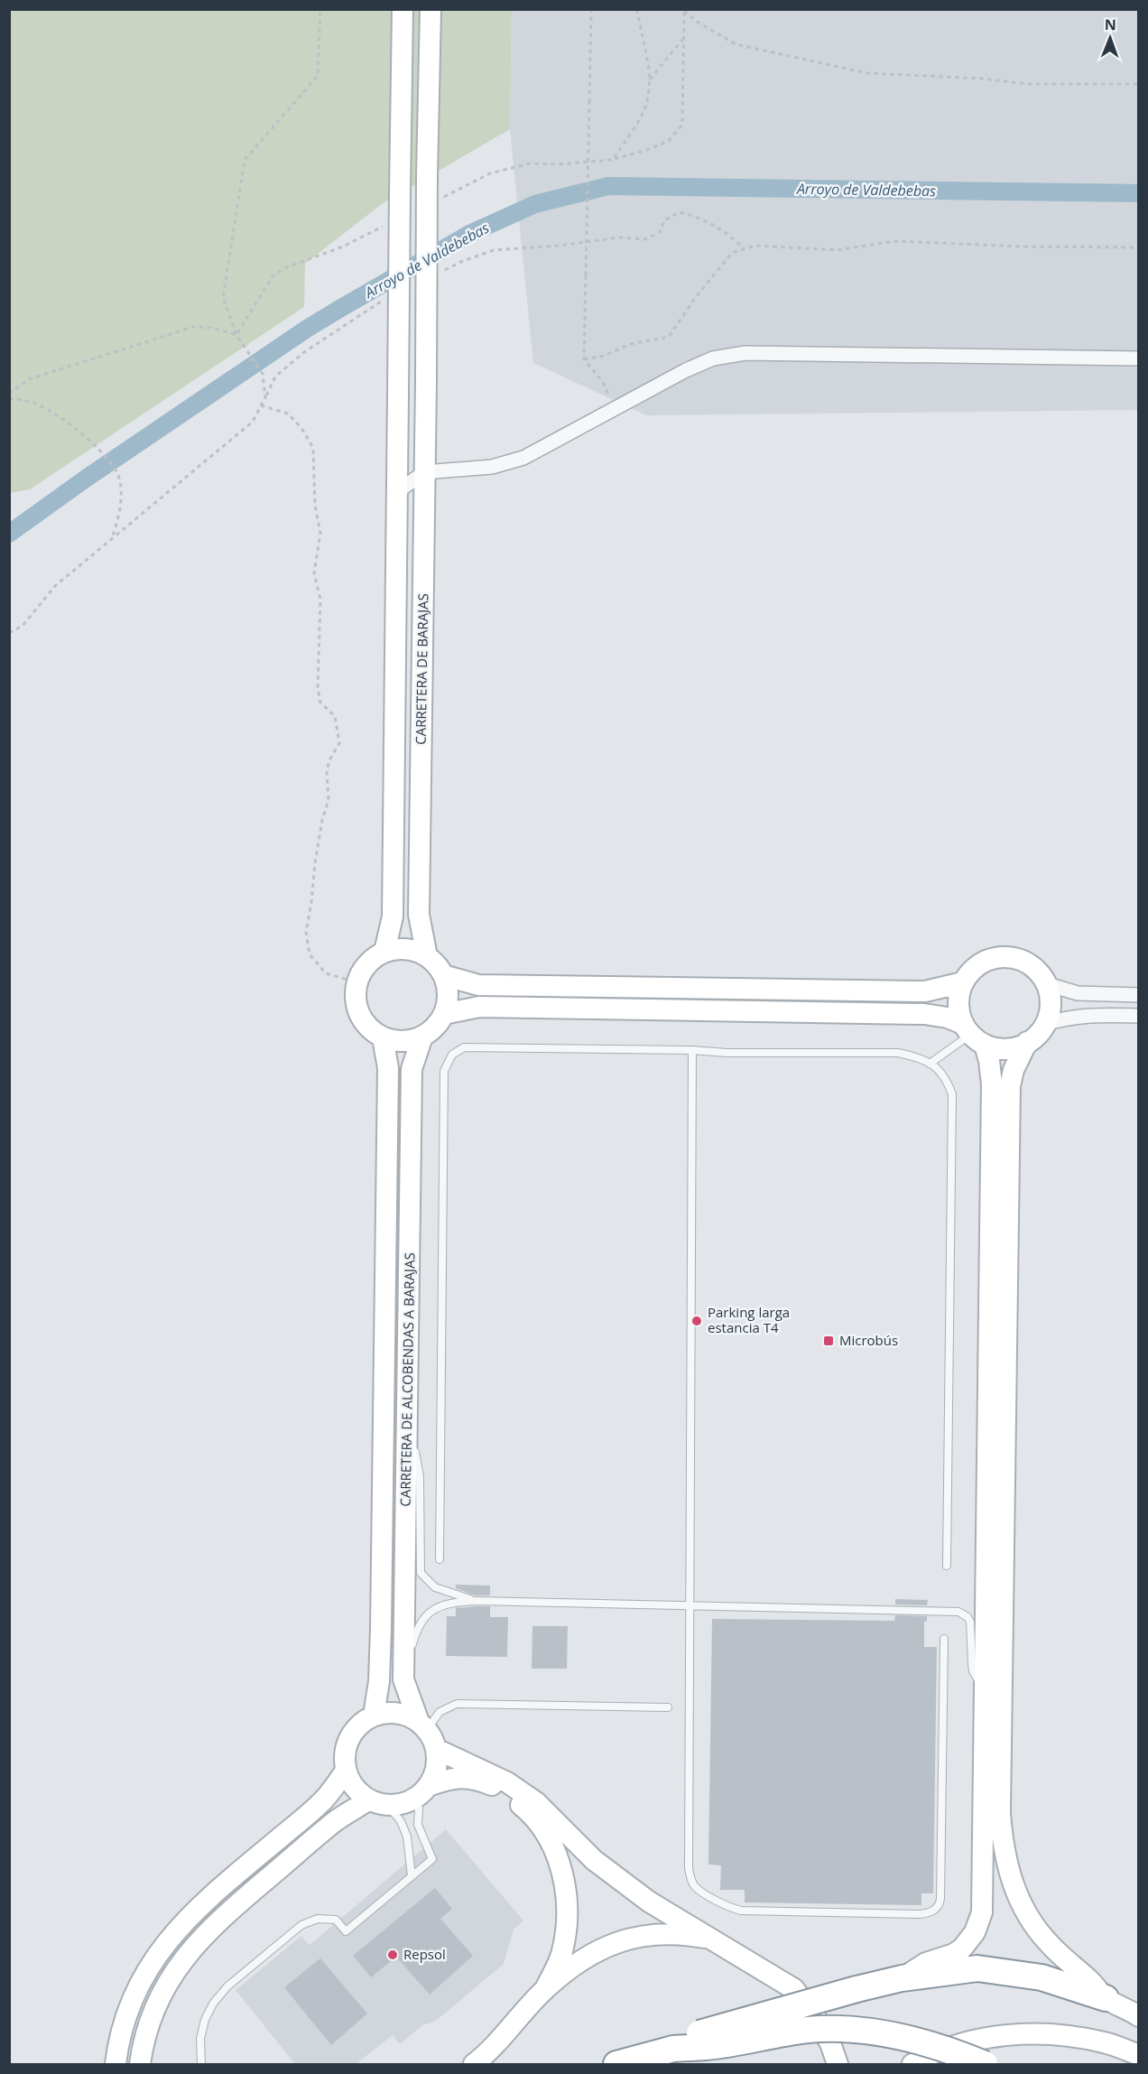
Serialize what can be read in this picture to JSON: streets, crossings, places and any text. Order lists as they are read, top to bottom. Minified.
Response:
{"streets":{"street":["CARRETERA DE BARAJAS","CARRETERA DE ALCOBENDAS A BARAJAS"]},"crossings":[["CARRETERA DE BARAJAS","CARRETERA DE ALCOBENDAS A BARAJAS"]],"water":["Arroyo de Valdebebas"],"places":{"other":["Parking larga estancia T4","Repsol"],"transit":["Microbús"]},"north":"top"}
